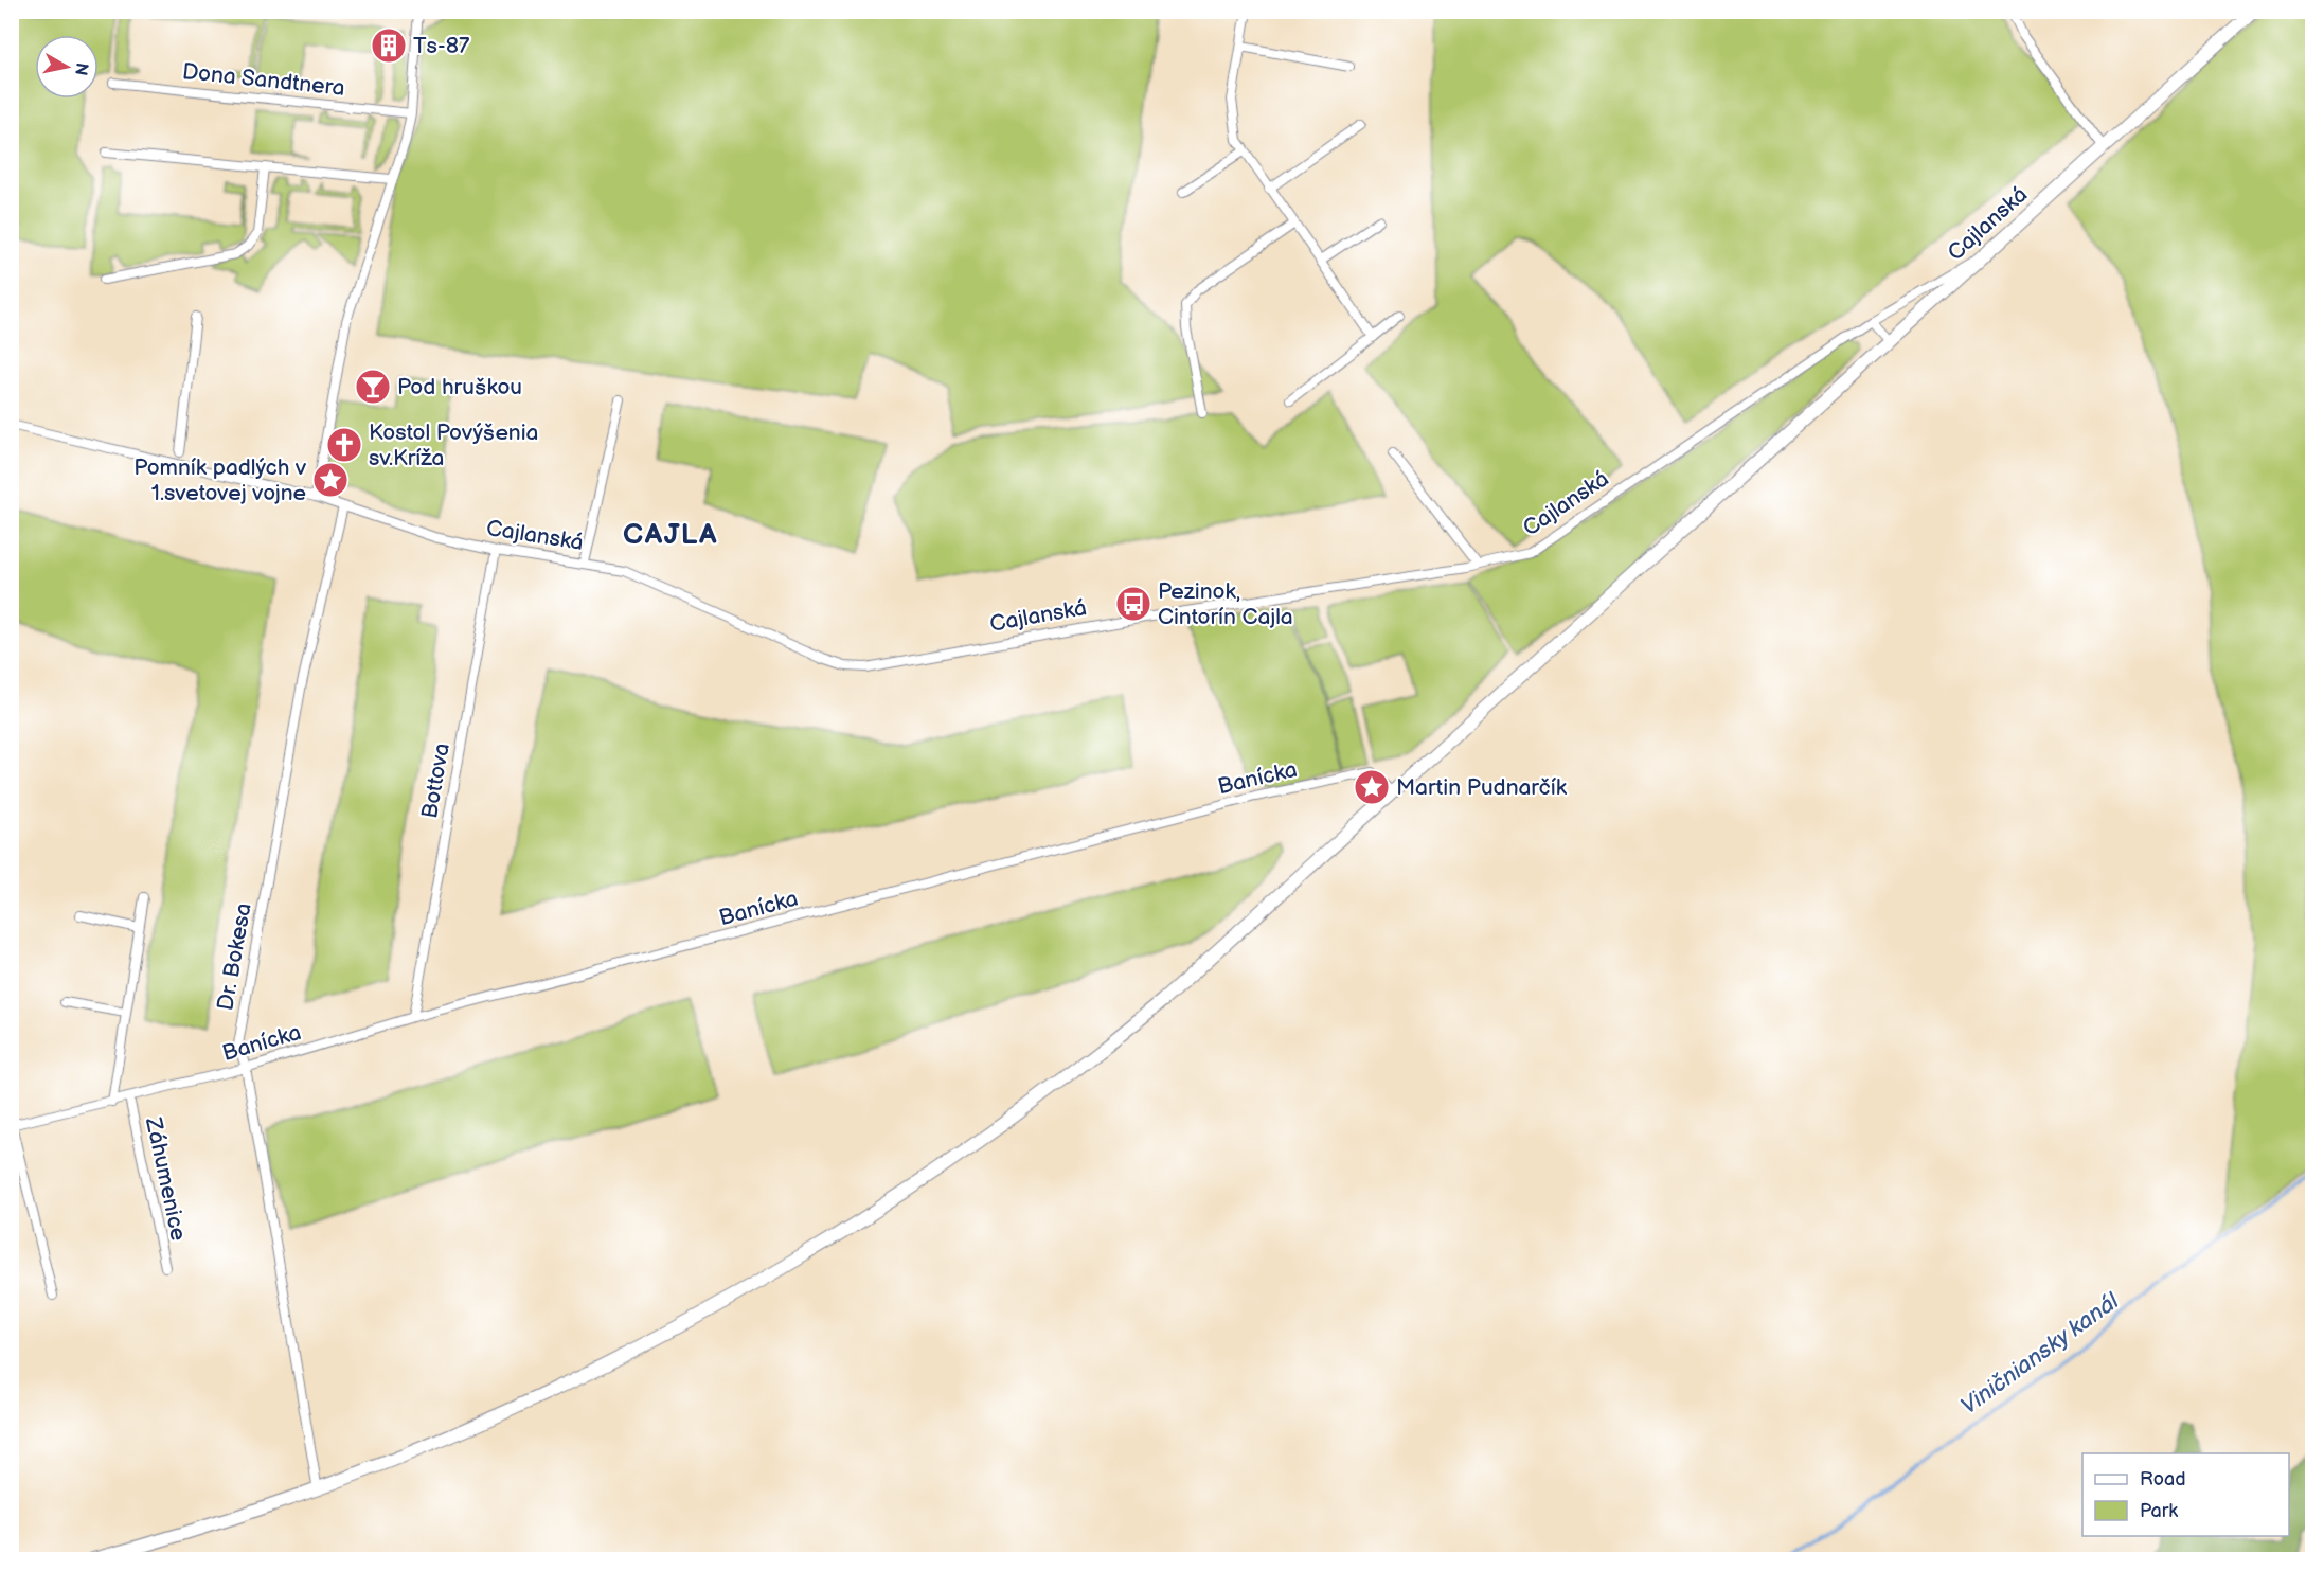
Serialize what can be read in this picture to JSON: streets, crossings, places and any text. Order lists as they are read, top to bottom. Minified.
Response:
{"streets":{"main road":["Cajlanská"],"street":["Dona Sandtnera","Banícka","Bottova","Dr. Bokesa","Záhumenice"]},"crossings":[["Cajlanská","Banícka"],["Cajlanská","Bottova"],["Cajlanská","Dr. Bokesa"],["Banícka","Bottova"],["Banícka","Dr. Bokesa"],["Banícka","Záhumenice"]],"districts":["CAJLA"],"water":["Viničniansky kanál"],"places":{"building":["Ts-87"],"bar":["Pod hruškou"],"church":["Kostol Povýšenia sv.Kríža"],"place":["Pomník padlých v 1.svetovej vojne","Martin Pudnarčík"],"bus stop":["Pezinok, Cintorín Cajla"]},"legend":["Road","Park"],"north":"right"}
